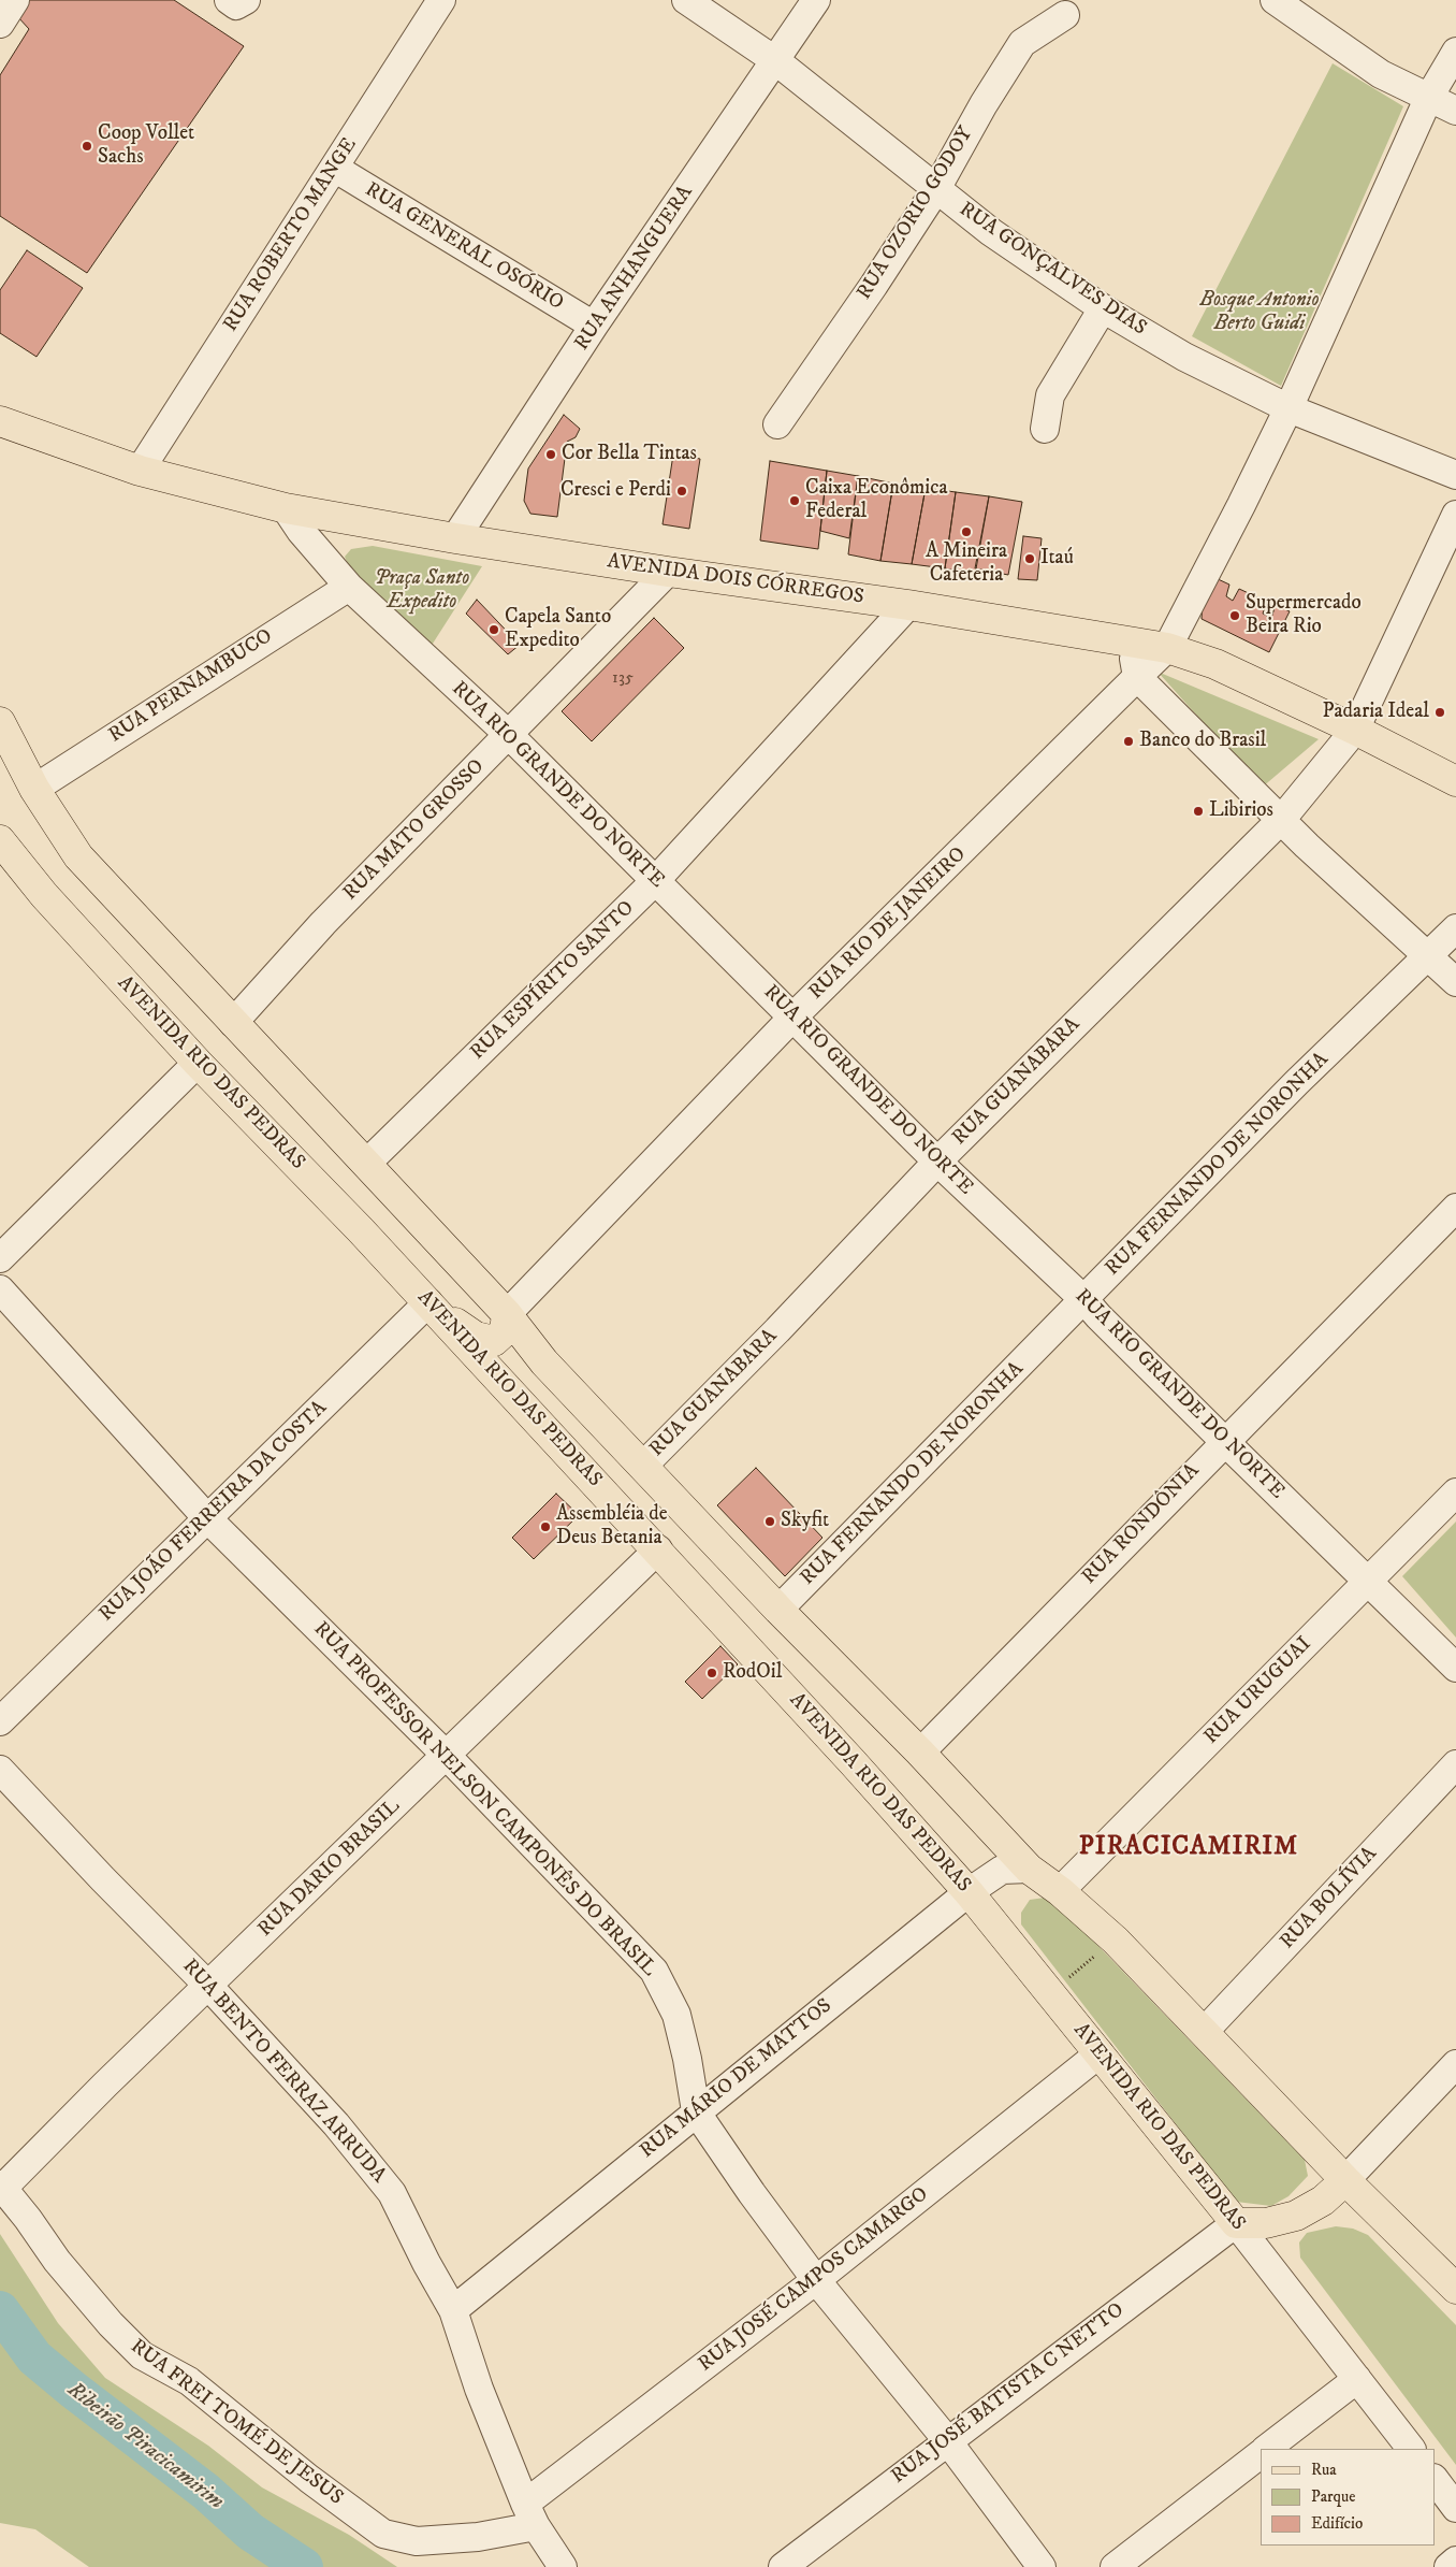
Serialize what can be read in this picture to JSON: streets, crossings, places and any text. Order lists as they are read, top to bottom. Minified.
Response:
{"streets":{"main road":["AVENIDA DOIS CÓRREGOS","AVENIDA RIO DAS PEDRAS"],"street":["RUA OZORIO GODOY","RUA ROBERTO MANGE","RUA GENERAL OSÓRIO","RUA ANHANGUERA","RUA GONÇALVES DIAS","RUA PERNAMBUCO","RUA RIO GRANDE DO NORTE","RUA MATO GROSSO","RUA RIO DE JANEIRO","RUA ESPÍRITO SANTO","RUA GUANABARA","RUA FERNANDO DE NORONHA","RUA JOÃO FERREIRA DA COSTA","RUA RONDÔNIA","RUA URUGUAI","RUA PROFESSOR NELSON CAMPONÊS DO BRASIL","RUA DARIO BRASIL","RUA BOLÍVIA","RUA BENTO FERRAZ ARRUDA","RUA MÁRIO DE MATTOS","RUA JOSÉ CAMPOS CAMARGO","RUA JOSÉ BATISTA C NETTO","RUA FREI TOMÉ DE JESUS"]},"crossings":[["RUA OZORIO GODOY","RUA GONÇALVES DIAS"],["RUA ROBERTO MANGE","RUA GENERAL OSÓRIO"],["RUA ROBERTO MANGE","AVENIDA DOIS CÓRREGOS"],["RUA GENERAL OSÓRIO","RUA ANHANGUERA"],["RUA ANHANGUERA","RUA GONÇALVES DIAS"],["RUA ANHANGUERA","AVENIDA DOIS CÓRREGOS"],["RUA GONÇALVES DIAS","RUA RIO DE JANEIRO"],["AVENIDA DOIS CÓRREGOS","RUA RIO GRANDE DO NORTE"],["AVENIDA DOIS CÓRREGOS","RUA MATO GROSSO"],["AVENIDA DOIS CÓRREGOS","RUA RIO DE JANEIRO"],["AVENIDA DOIS CÓRREGOS","RUA ESPÍRITO SANTO"],["AVENIDA DOIS CÓRREGOS","RUA GUANABARA"],["RUA PERNAMBUCO","RUA RIO GRANDE DO NORTE"],["RUA RIO GRANDE DO NORTE","RUA MATO GROSSO"],["RUA RIO GRANDE DO NORTE","RUA RIO DE JANEIRO"],["RUA RIO GRANDE DO NORTE","RUA ESPÍRITO SANTO"],["RUA RIO GRANDE DO NORTE","RUA GUANABARA"],["RUA RIO GRANDE DO NORTE","RUA FERNANDO DE NORONHA"],["RUA RIO GRANDE DO NORTE","RUA RONDÔNIA"],["RUA RIO GRANDE DO NORTE","RUA URUGUAI"],["AVENIDA RIO DAS PEDRAS","RUA JOÃO FERREIRA DA COSTA"],["AVENIDA RIO DAS PEDRAS","RUA DARIO BRASIL"],["AVENIDA RIO DAS PEDRAS","RUA MÁRIO DE MATTOS"],["AVENIDA RIO DAS PEDRAS","RUA JOSÉ CAMPOS CAMARGO"],["AVENIDA RIO DAS PEDRAS","RUA JOSÉ BATISTA C NETTO"],["RUA JOÃO FERREIRA DA COSTA","RUA PROFESSOR NELSON CAMPONÊS DO BRASIL"],["RUA PROFESSOR NELSON CAMPONÊS DO BRASIL","RUA DARIO BRASIL"],["RUA PROFESSOR NELSON CAMPONÊS DO BRASIL","RUA MÁRIO DE MATTOS"],["RUA PROFESSOR NELSON CAMPONÊS DO BRASIL","RUA JOSÉ CAMPOS CAMARGO"],["RUA PROFESSOR NELSON CAMPONÊS DO BRASIL","RUA JOSÉ BATISTA C NETTO"],["RUA DARIO BRASIL","RUA BENTO FERRAZ ARRUDA"],["RUA DARIO BRASIL","RUA FREI TOMÉ DE JESUS"],["RUA BENTO FERRAZ ARRUDA","RUA MÁRIO DE MATTOS"],["RUA BENTO FERRAZ ARRUDA","RUA JOSÉ CAMPOS CAMARGO"],["RUA BENTO FERRAZ ARRUDA","RUA FREI TOMÉ DE JESUS"],["RUA JOSÉ CAMPOS CAMARGO","RUA FREI TOMÉ DE JESUS"]],"districts":["PIRACICAMIRIM"],"water":["Ribeirão Piracicamirim"],"parks":["Bosque Antonio Berto Guidi","Praça Santo Expedito"],"places":["Coop Vollet Sachs","Cor Bella Tintas","Cresci e Perdi","Caixa Econômica Federal","A Mineira Cafeteria","Itaú","Supermercado Beira Rio","Capela Santo Expedito","Padaria Ideal","Banco do Brasil","Libirios","Skyfit","Assembléia de Deus Betania","RodOil"],"house_numbers":["135"],"legend":["Rua","Parque","Edifício"]}
